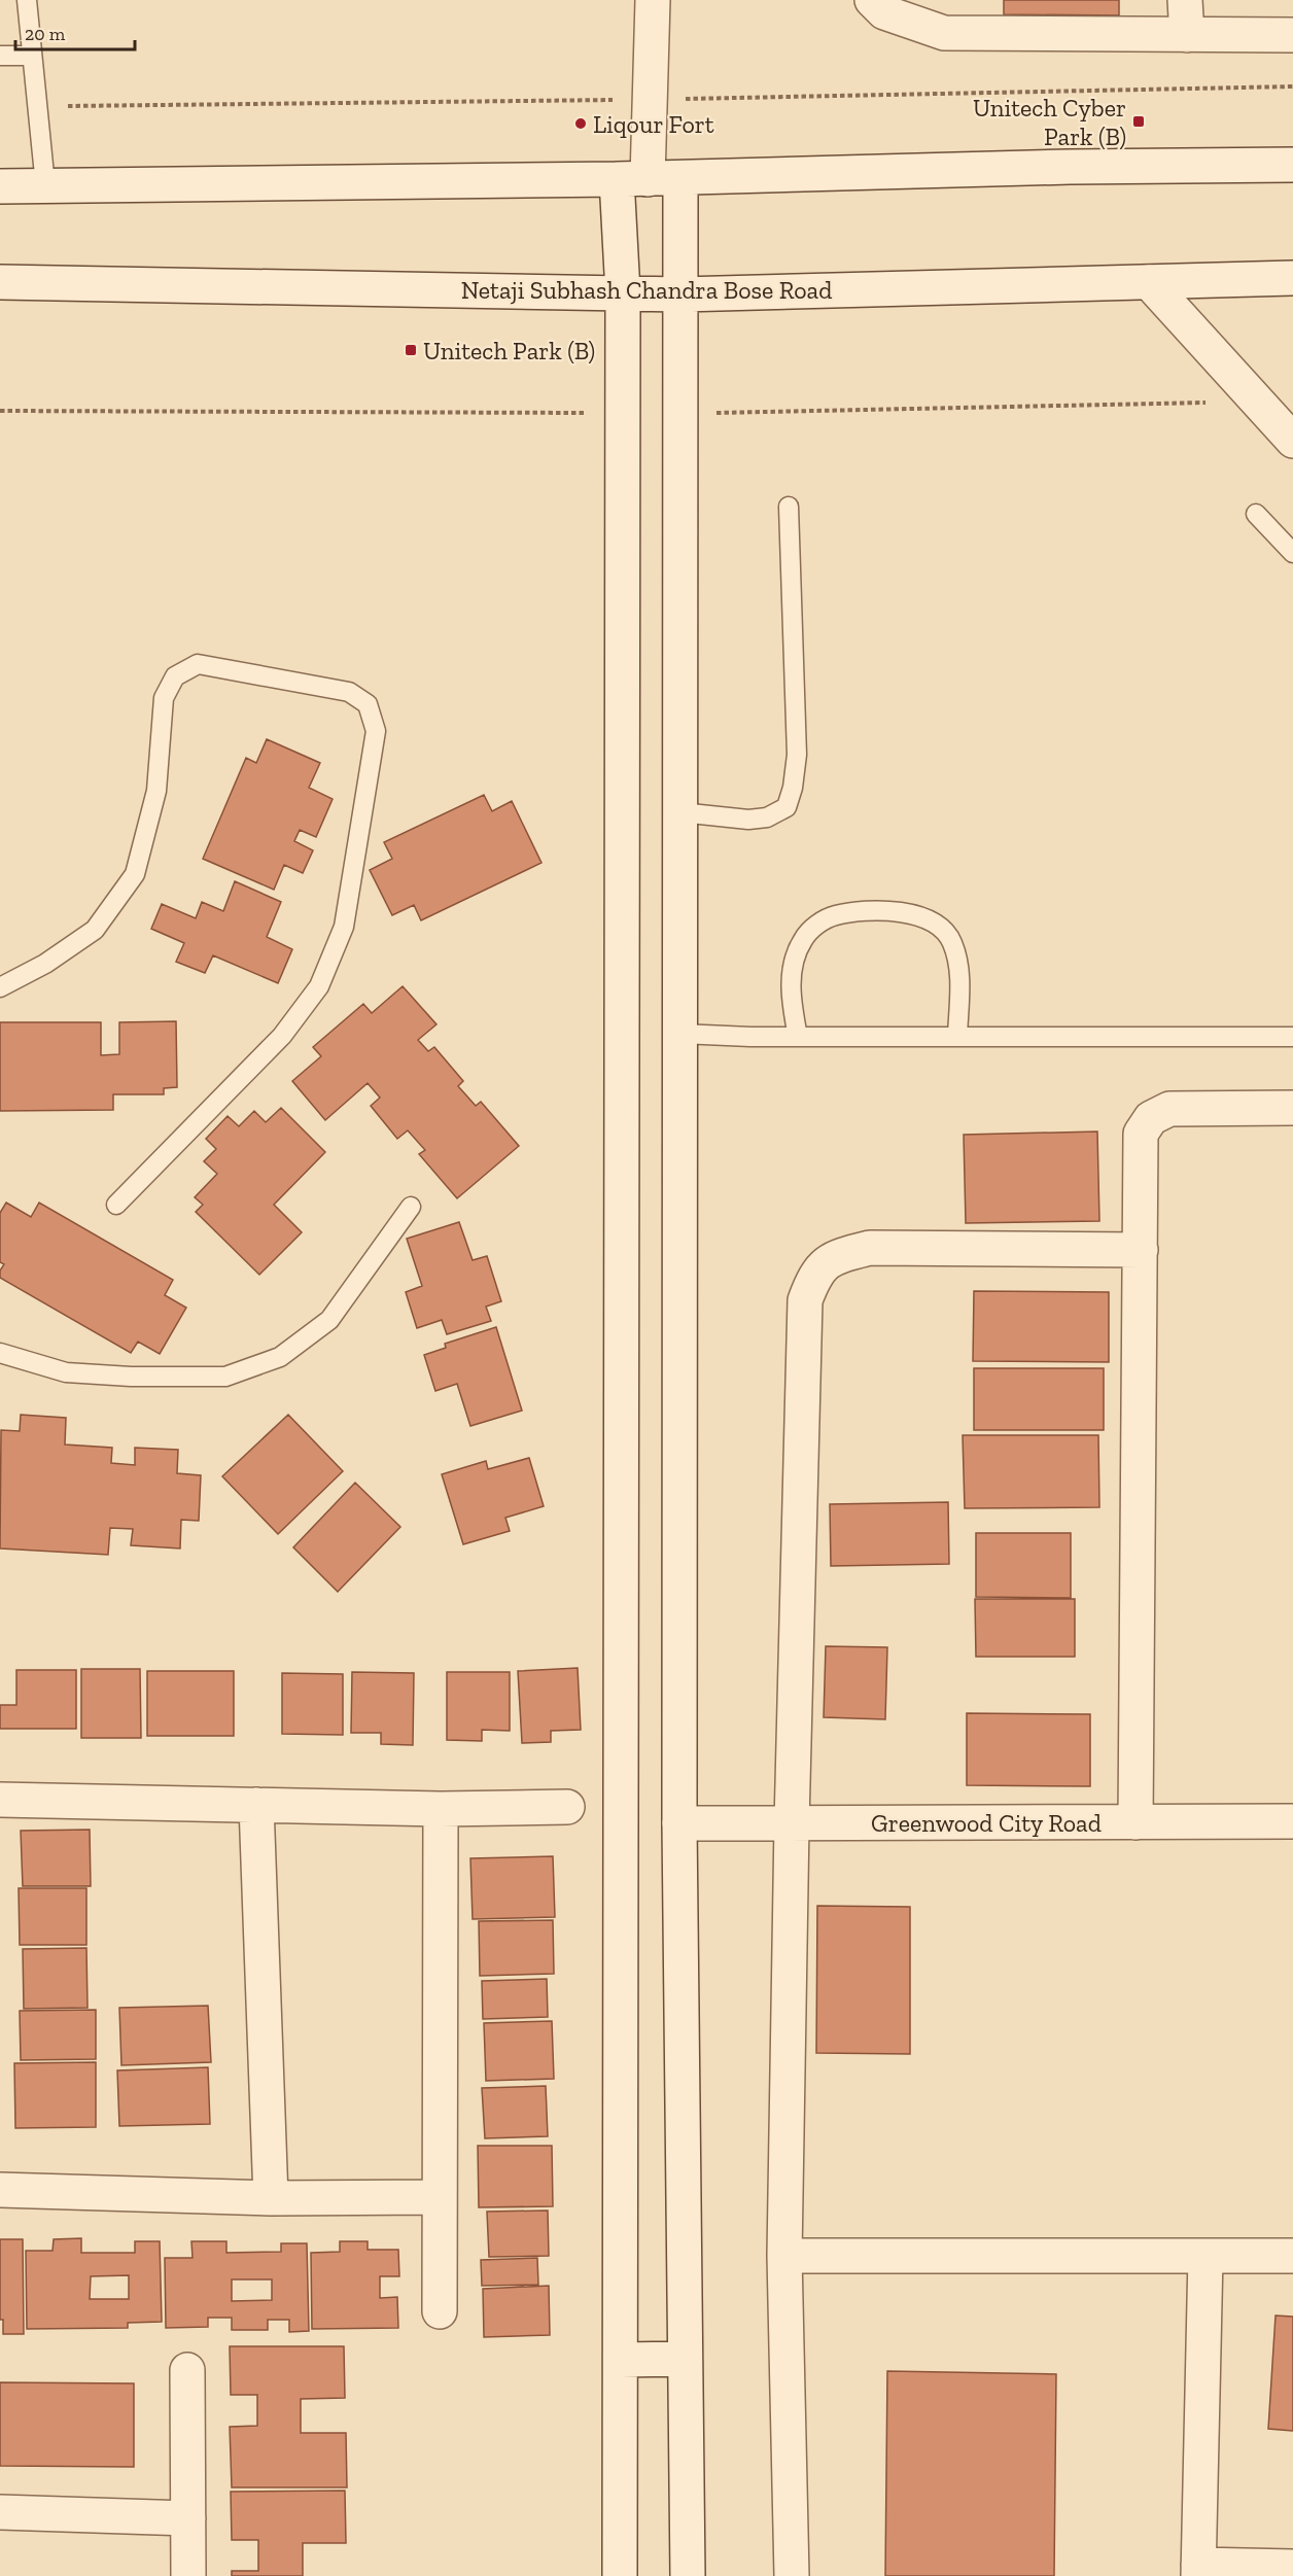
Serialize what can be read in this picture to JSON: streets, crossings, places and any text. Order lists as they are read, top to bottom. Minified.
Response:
{"streets":{"main road":["Netaji Subhash Chandra Bose Road","Greenwood City Road"]},"places":{"transit":["Unitech Cyber Park (B)","Unitech Park (B)"],"other":["Liqour Fort"]},"scale_bar":"20 m"}
